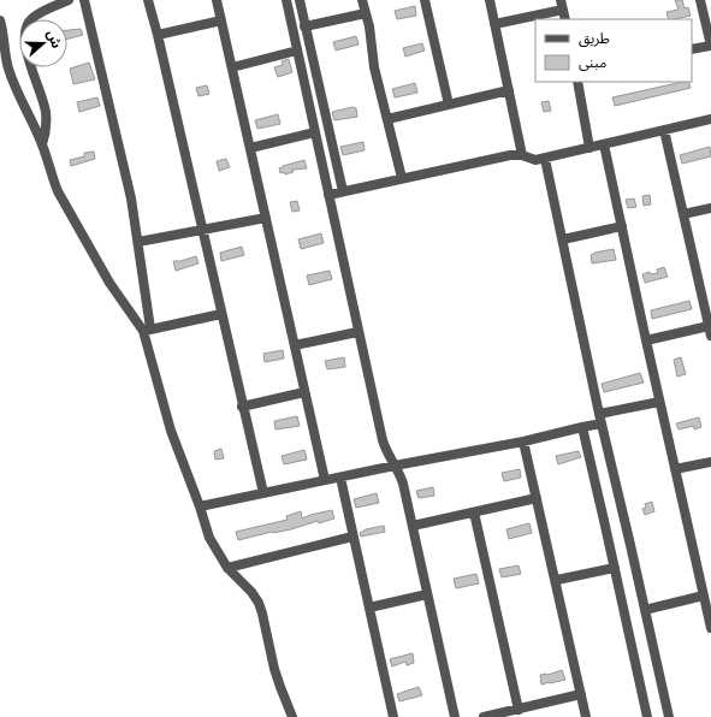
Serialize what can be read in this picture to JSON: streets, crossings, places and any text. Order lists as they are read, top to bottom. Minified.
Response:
{"legend":["طريق","مبنى"],"north":"right"}
